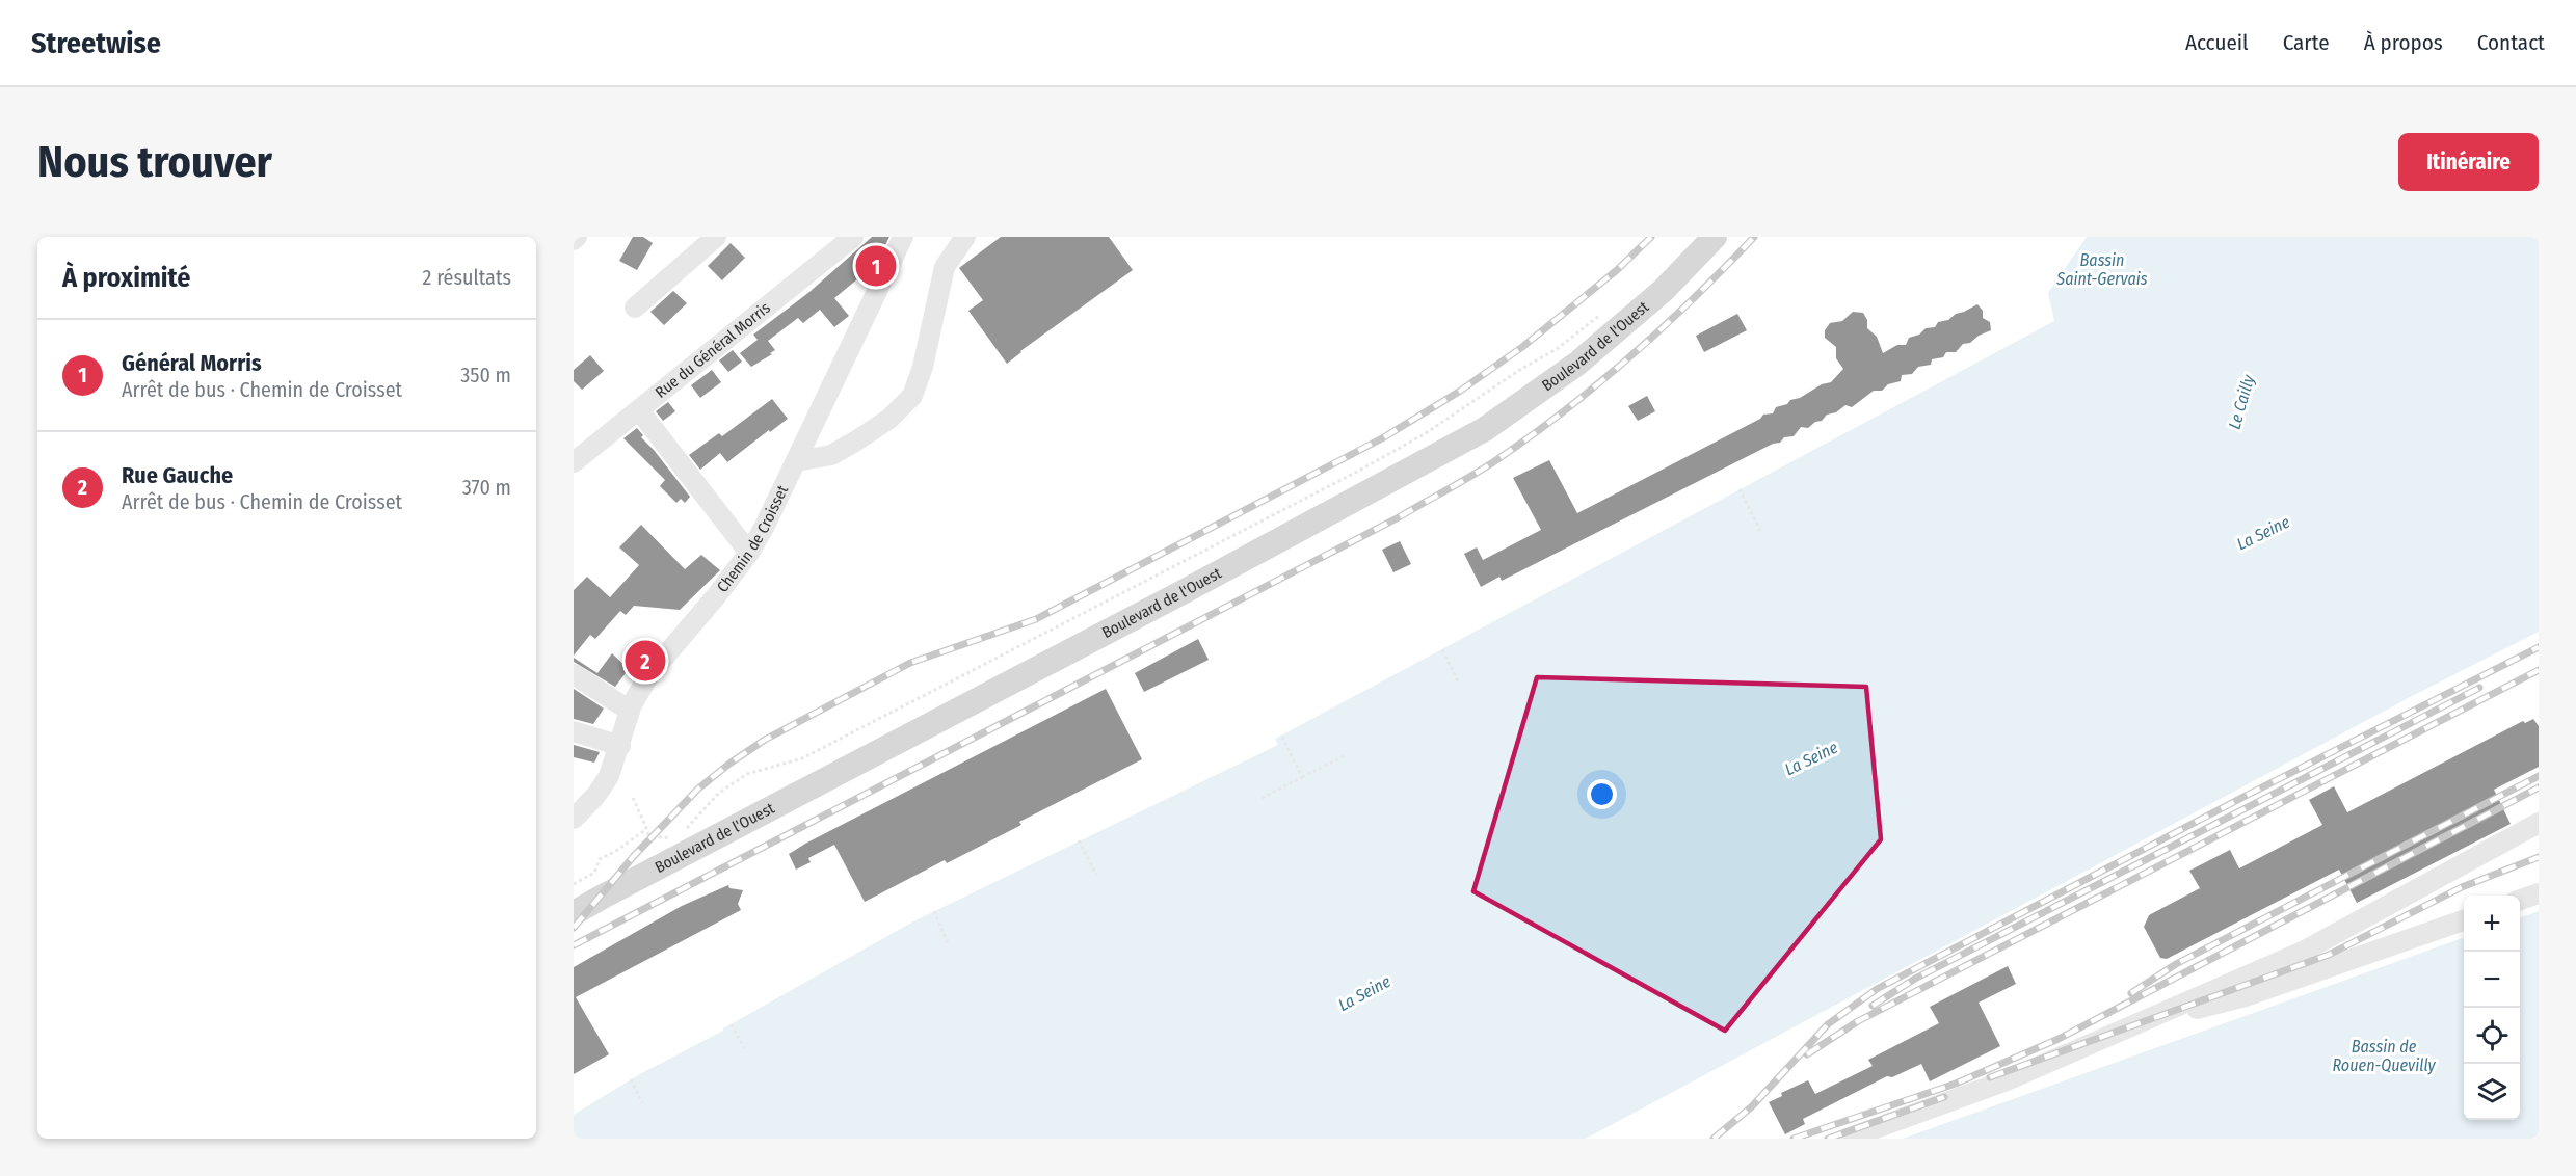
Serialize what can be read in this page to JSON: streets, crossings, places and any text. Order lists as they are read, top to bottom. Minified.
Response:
{"streets":{"main road":["Boulevard de l'Ouest"],"street":["Rue du Général Morris","Chemin de Croisset"]},"water":["Bassin Saint-Gervais","Le Cailly","La Seine","Bassin de Rouen-Quevilly"],"page":{"header":"Streetwise","nav":["Accueil","Carte","À propos","Contact"],"buttons":"Itinéraire","title":"Nous trouver","heading":["À proximité","2 résultats"],"pins":["1","2"],"list":[{"mark":"1","name":"Général Morris","note":"Arrêt de bus · Chemin de Croisset","value":"350 m"},{"mark":"2","name":"Rue Gauche","note":"Arrêt de bus · Chemin de Croisset","value":"370 m"}],"map_buttons":["+","−"]}}
